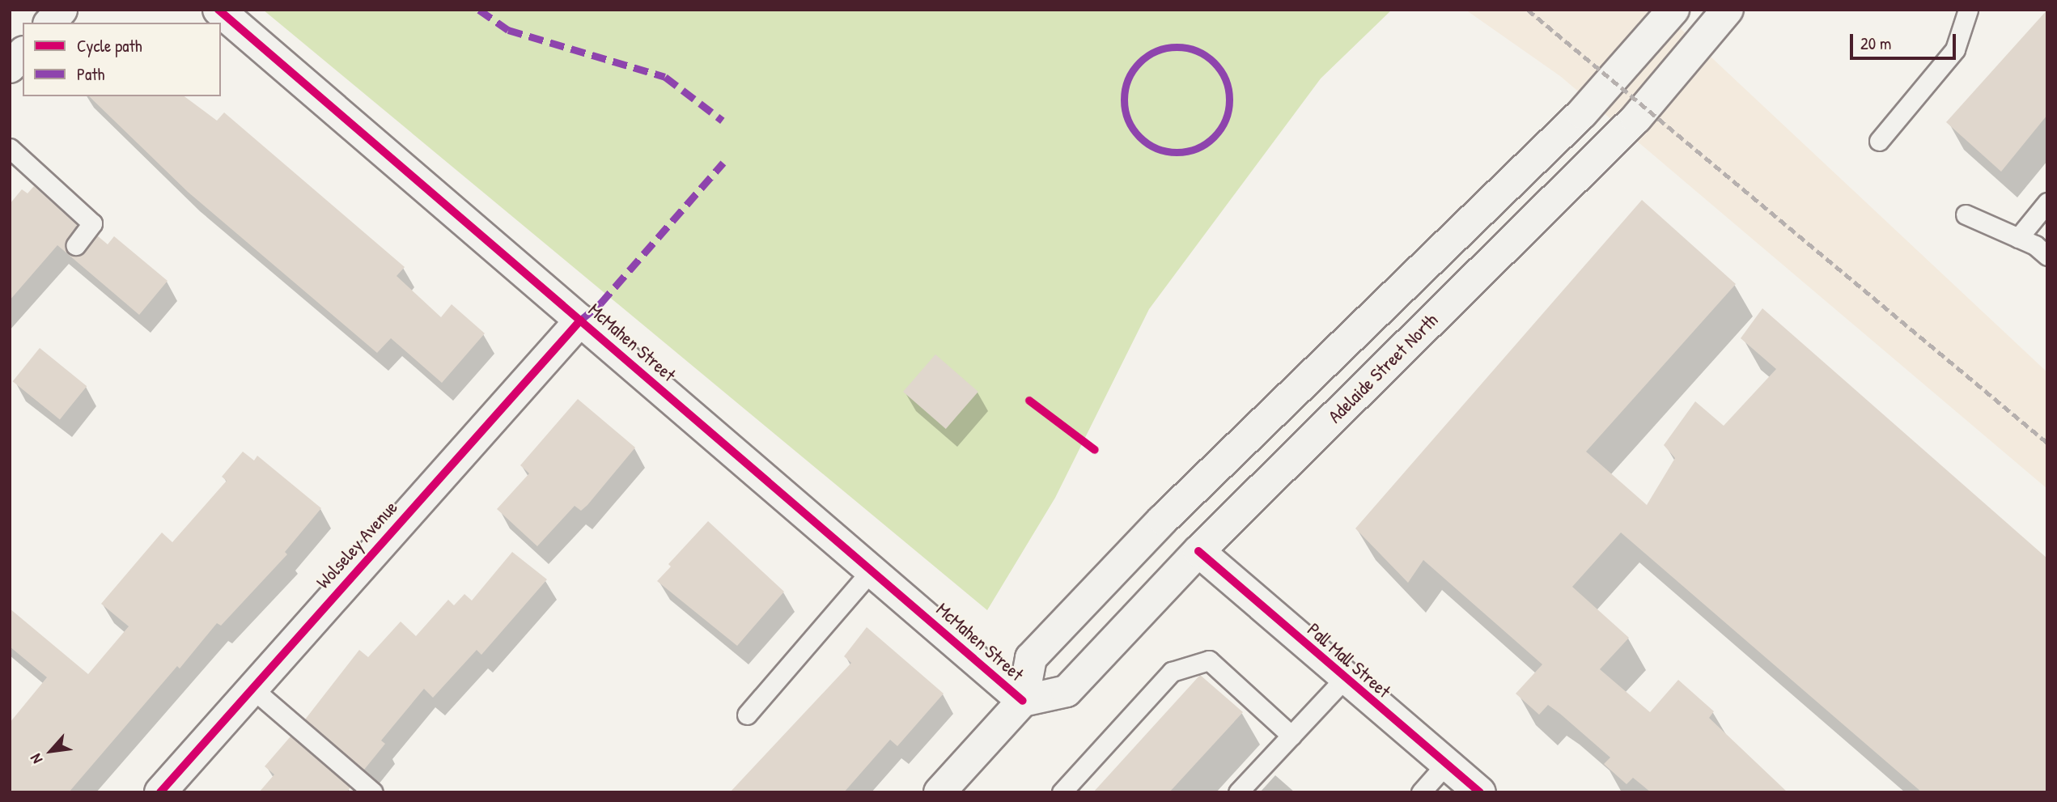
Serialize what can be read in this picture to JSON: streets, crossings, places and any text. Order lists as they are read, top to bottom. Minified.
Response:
{"streets":{"street":["McMahen Street","Adelaide Street North","Wolseley Avenue","Pall Mall Street"]},"crossings":[["McMahen Street","Adelaide Street North"],["McMahen Street","Wolseley Avenue"],["Adelaide Street North","Pall Mall Street"]],"legend":["Cycle path","Path"],"scale_bar":"20 m","north":"bottom left"}
